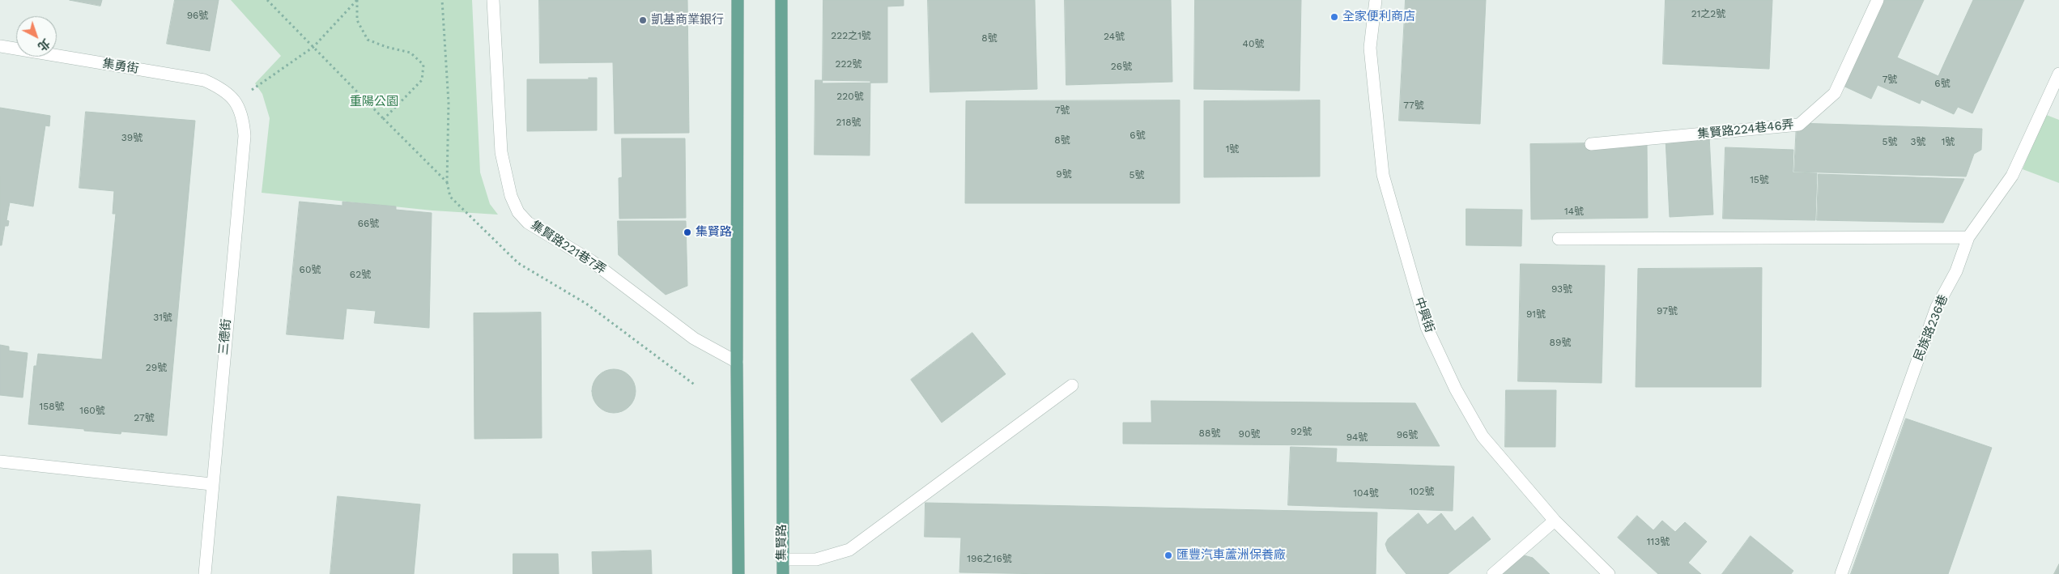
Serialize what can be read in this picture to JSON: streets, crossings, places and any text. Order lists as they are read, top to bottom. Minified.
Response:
{"streets":{"main road":["集賢路"],"street":["集勇街","集賢路224巷46弄","集賢路221巷7弄","中興街","民族路236巷","三德街"]},"crossings":[["集勇街","三德街"]],"parks":["重陽公園"],"places":["全家便利商店","凱基商業銀行","集賢路","匯豐汽車蘆洲保養廠"],"house_numbers":["21之2號","96號","222之1號","24號","8號","40號","222號","26號","7號","6號","220號","77號","7號","218號","6號","39號","8號","5號","3號","1號","1號","9號","5號","15號","14號","66號","60號","62號","93號","97號","91號","31號","89號","29號","158號","160號","27號","92號","88號","90號","96號","94號","102號","104號","113號","196之16號"],"north":"bottom right"}
